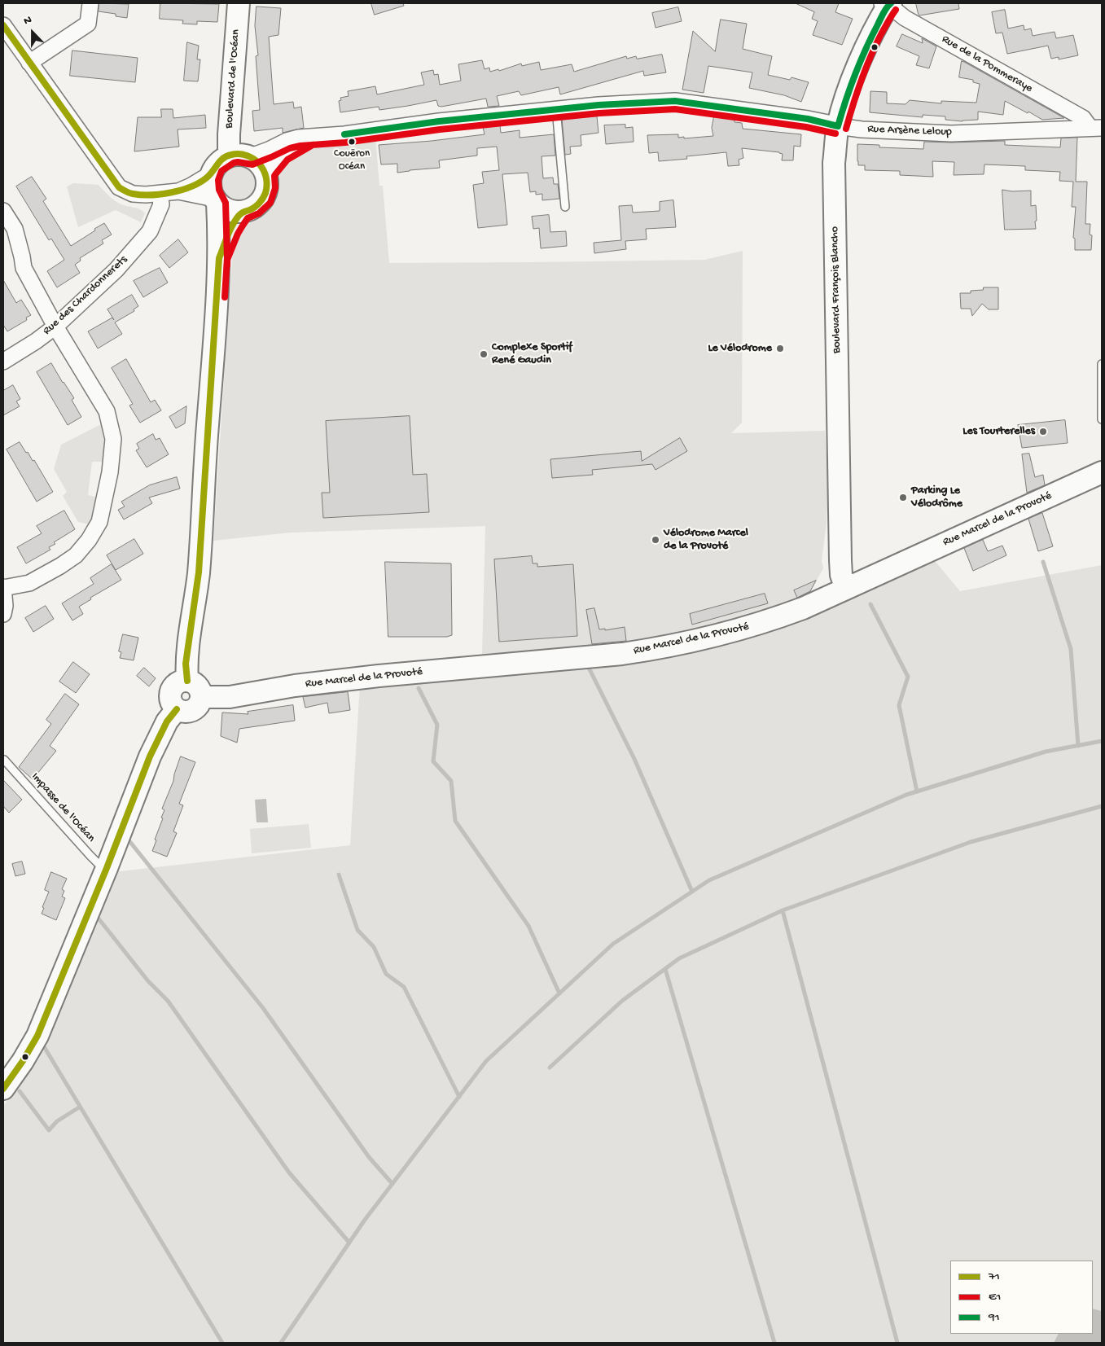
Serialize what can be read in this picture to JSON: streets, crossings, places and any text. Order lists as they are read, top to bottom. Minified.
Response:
{"streets":{"main road":["Boulevard de l'Océan","Boulevard François Blancho","Rue Marcel de la Provoté"],"street":["Rue de la Pommeraye","Rue Arsène Leloup","Rue des Chardonnerets"],"lane":["Impasse de l'Océan"]},"crossings":[["Rue de la Pommeraye","Rue Arsène Leloup"],["Rue de la Pommeraye","Boulevard François Blancho"],["Boulevard de l'Océan","Rue Arsène Leloup"],["Rue Arsène Leloup","Boulevard François Blancho"],["Boulevard François Blancho","Rue Marcel de la Provoté"]],"places":["Couëron Océan","Le Vélodrome","Complexe Sportif René Gaudin","Les Tourterelles","Parking Le Vélodrôme","Vélodrome Marcel de la Provoté"],"lines":["transit line 91","transit line E1","transit line 71"],"legend":["71","E1","91"],"north":"top"}
